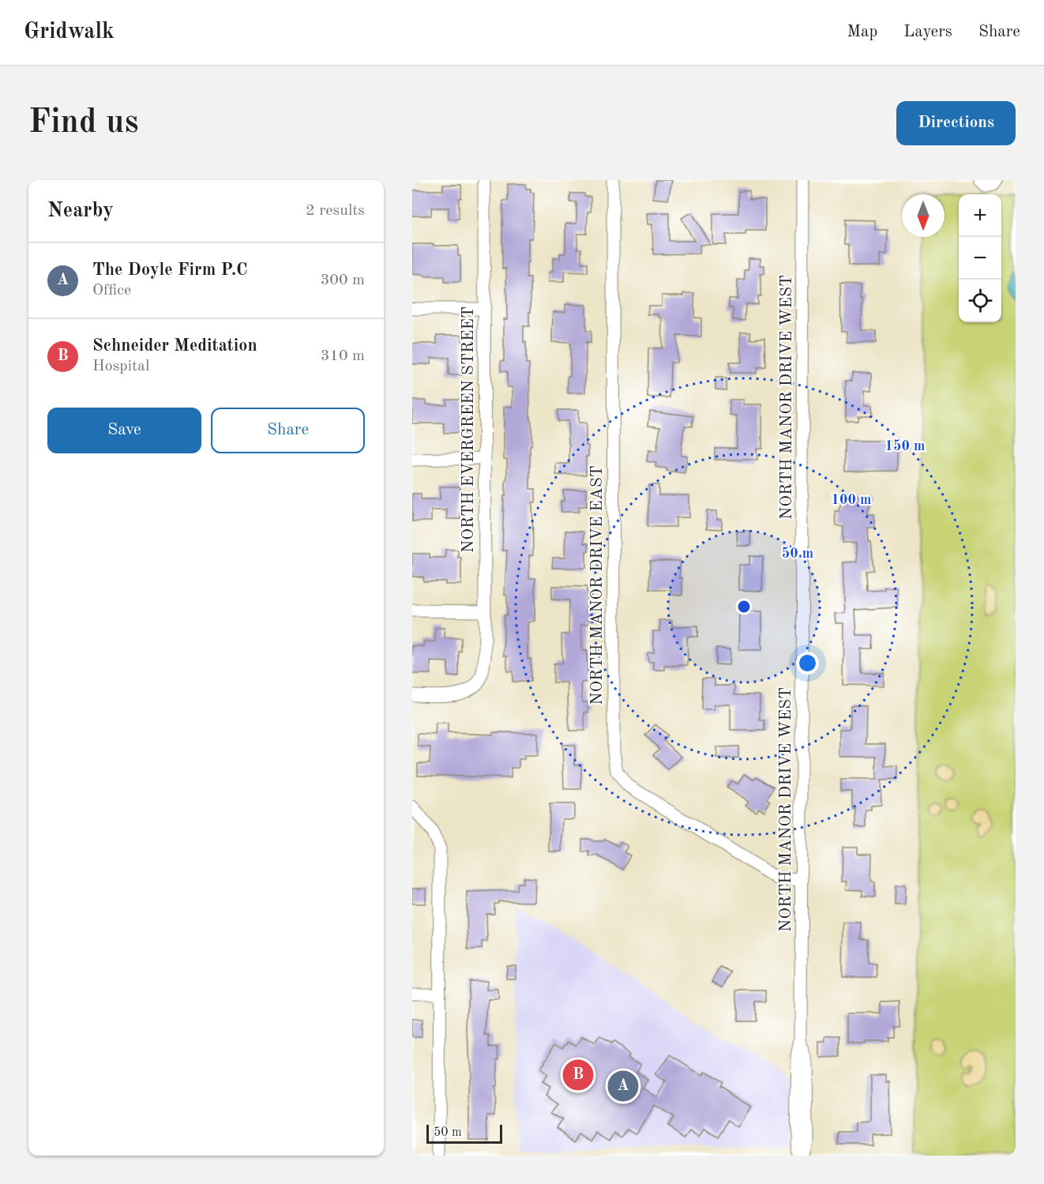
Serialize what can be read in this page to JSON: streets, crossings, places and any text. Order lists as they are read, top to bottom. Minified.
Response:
{"streets":{"street":["NORTH MANOR DRIVE WEST","NORTH EVERGREEN STREET","NORTH MANOR DRIVE EAST"]},"crossings":[["NORTH MANOR DRIVE WEST","NORTH MANOR DRIVE EAST"]],"scale_bar":"50 m","north":"bottom","page":{"header":"Gridwalk","nav":["Map","Layers","Share"],"buttons":["Directions",["Save","Share"]],"title":"Find us","heading":["Nearby","2 results"],"map_buttons":["+","−"],"list":[{"mark":"A","name":"The Doyle Firm P.C","note":"Office","value":"300 m"},{"mark":"B","name":"Schneider Meditation","note":"Hospital","value":"310 m"}],"pins":["B","A"],"scale":"50 m"},"rings":["150 m","100 m","50 m"]}
